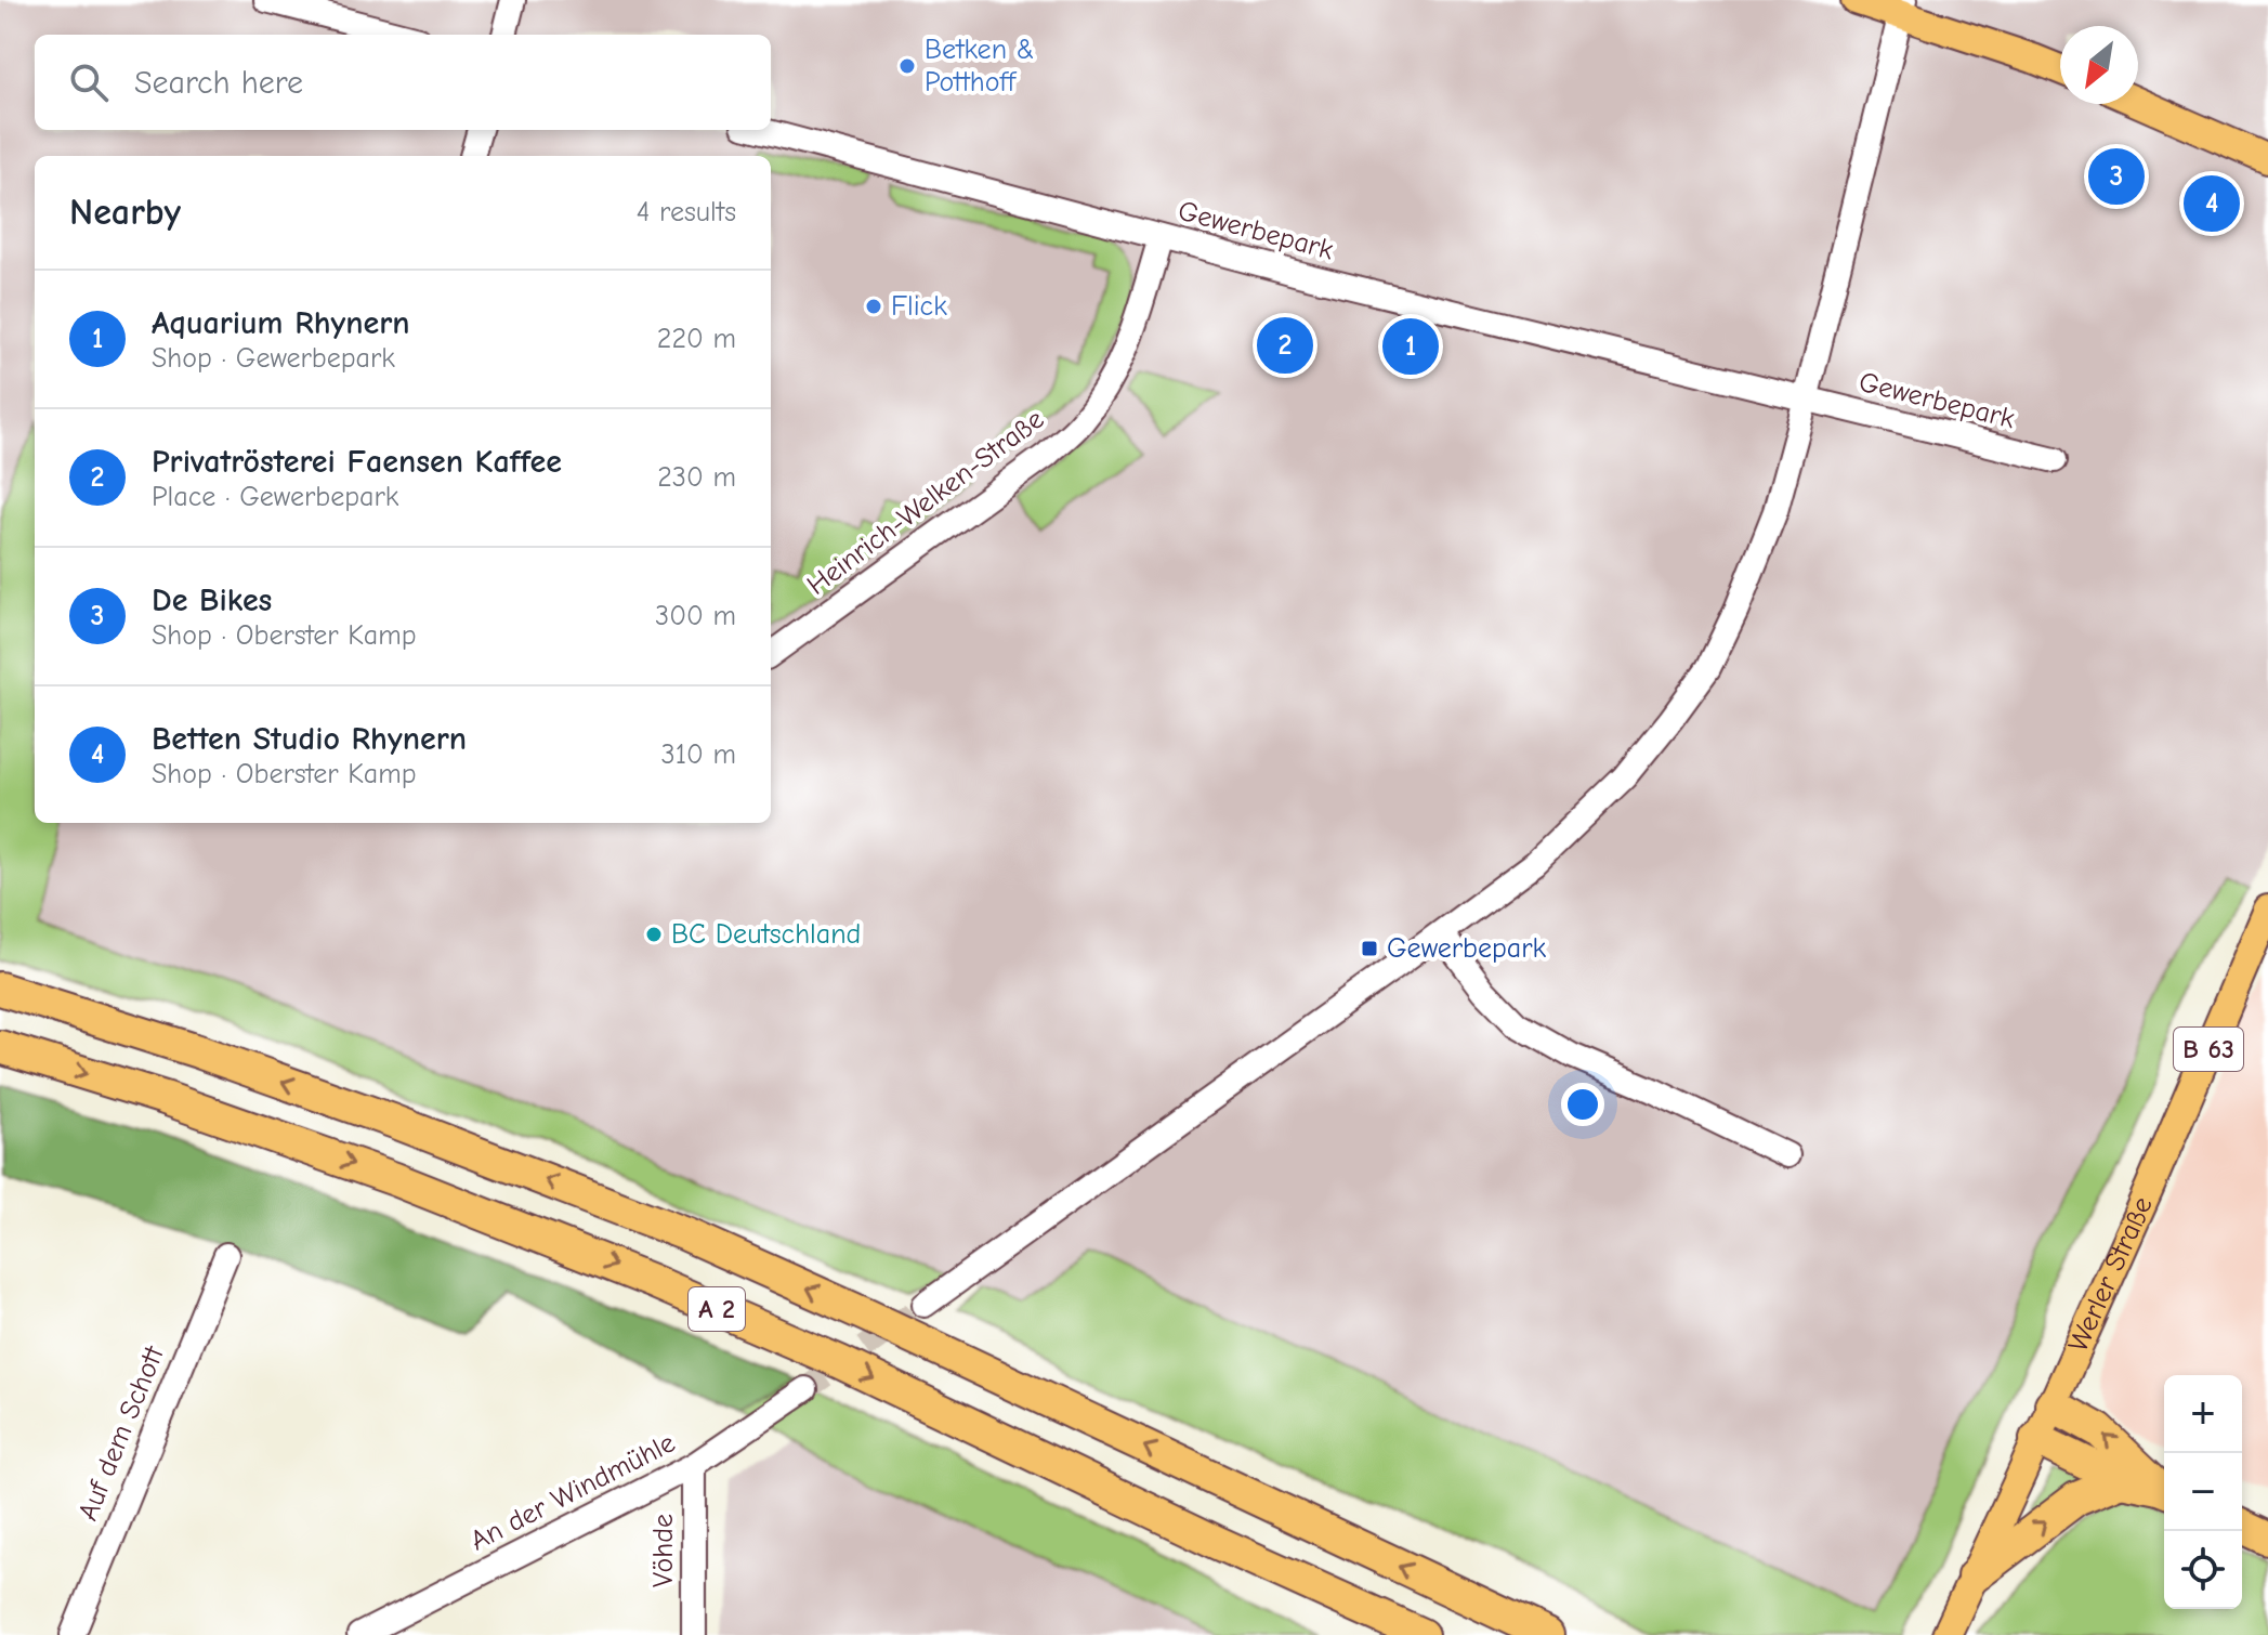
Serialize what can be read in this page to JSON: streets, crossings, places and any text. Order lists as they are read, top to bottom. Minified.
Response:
{"streets":{"highway":["A 2"],"main road":["B 63","Werler Straße"],"street":["Gewerbepark","Heinrich-Welken-Straße","Auf dem Schott","An der Windmühle","Vöhde"]},"crossings":[["Gewerbepark","Heinrich-Welken-Straße"],["An der Windmühle","Vöhde"]],"places":{"other":["Betken & Potthoff","Flick","BC Deutschland"],"transit":["Gewerbepark"]},"north":"bottom left","page":{"search":"Search here","pins":["3","4","2","1"],"heading":["Nearby","4 results"],"list":[{"mark":"1","name":"Aquarium Rhynern","note":"Shop · Gewerbepark","value":"220 m"},{"mark":"2","name":"Privatrösterei Faensen Kaffee","note":"Place · Gewerbepark","value":"230 m"},{"mark":"3","name":"De Bikes","note":"Shop · Oberster Kamp","value":"300 m"},{"mark":"4","name":"Betten Studio Rhynern","note":"Shop · Oberster Kamp","value":"310 m"}],"map_buttons":["+","−"]}}
